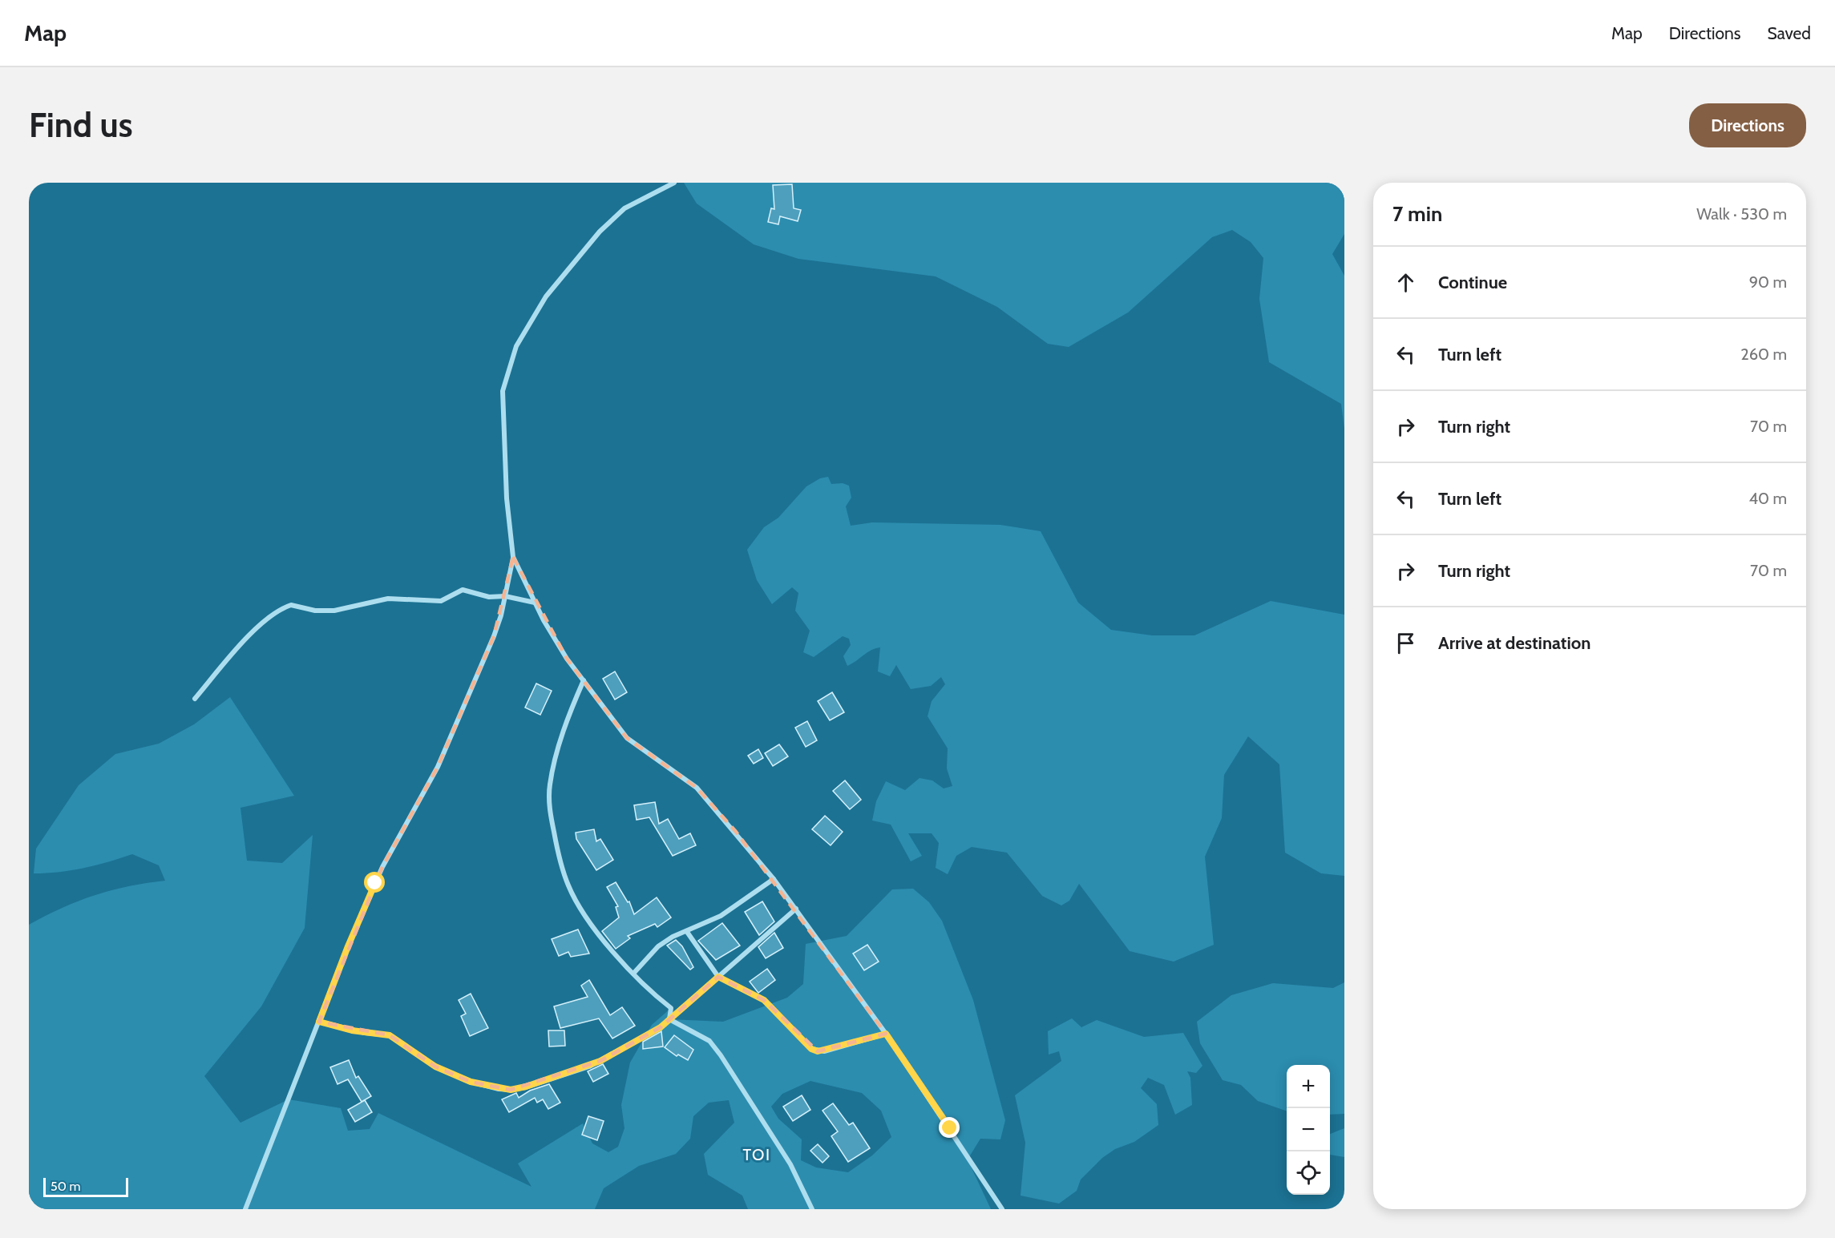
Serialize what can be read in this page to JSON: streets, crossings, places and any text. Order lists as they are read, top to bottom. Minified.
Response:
{"districts":["TOI"],"scale_bar":"50 m","page":{"header":"Map","nav":["Map","Directions","Saved"],"buttons":"Directions","title":"Find us","heading":["7 min","Walk · 530 m"],"list":[["Continue","90 m"],["Turn left","260 m"],["Turn right","70 m"],["Turn left","40 m"],["Turn right","70 m"],"Arrive at destination"],"map_buttons":["+","−"],"scale":"50 m"}}
